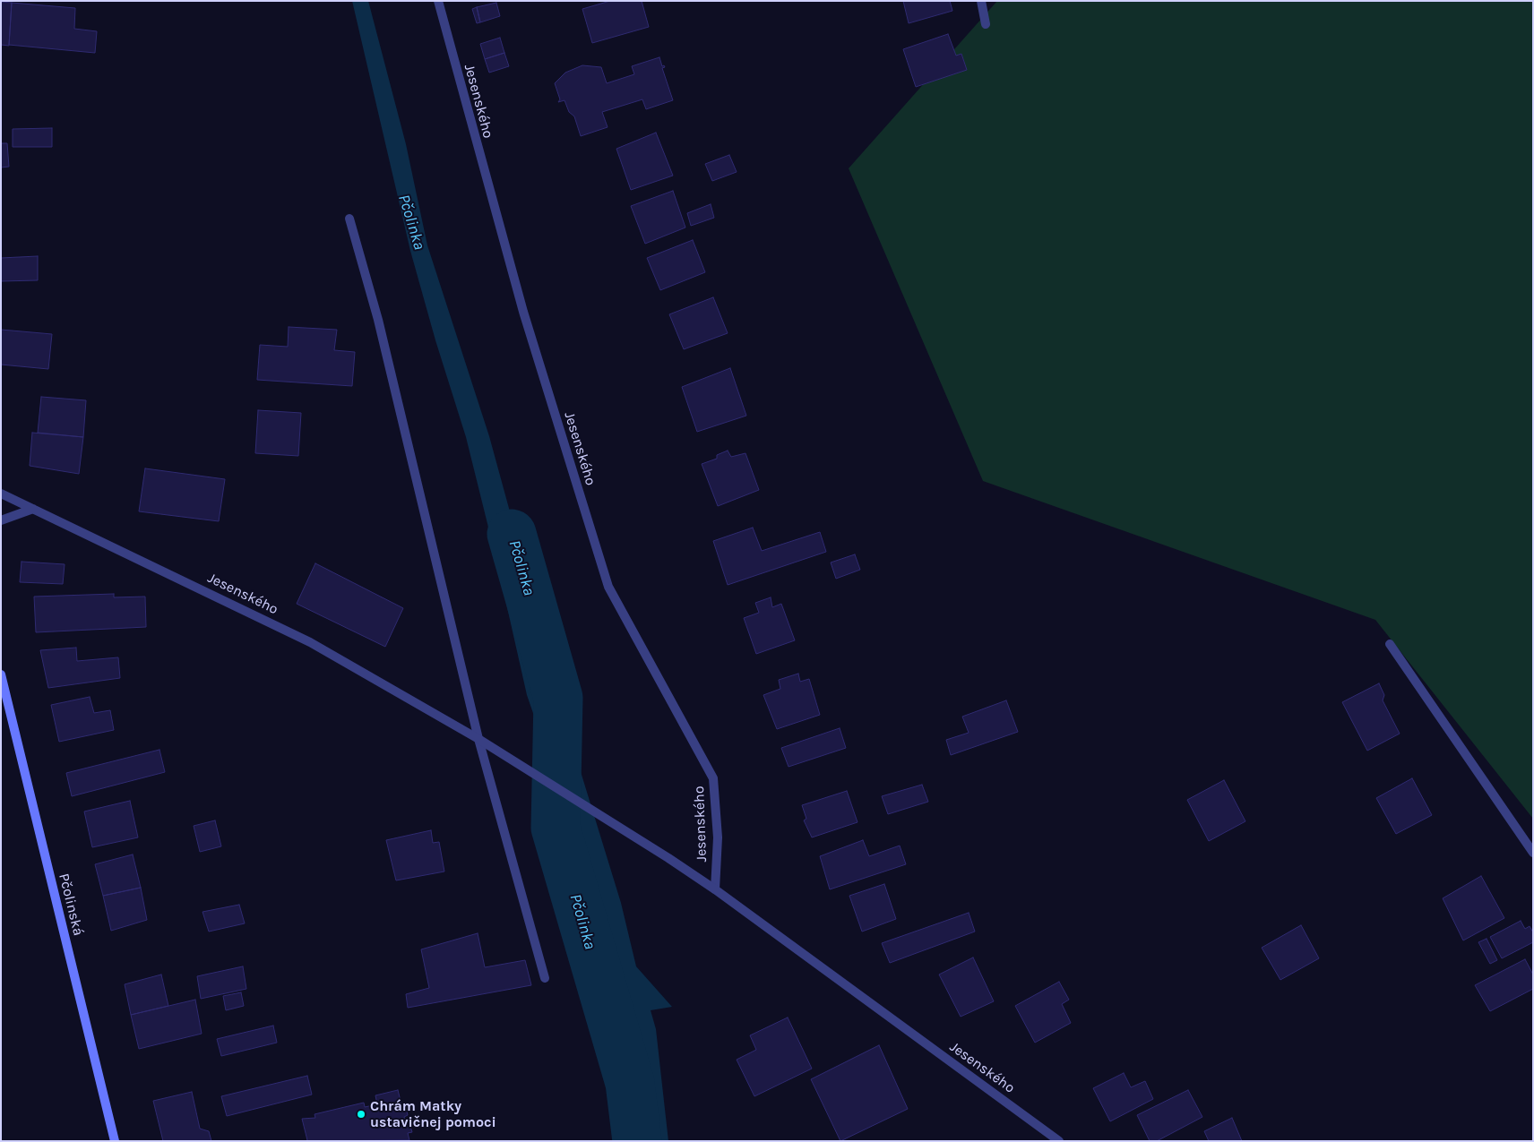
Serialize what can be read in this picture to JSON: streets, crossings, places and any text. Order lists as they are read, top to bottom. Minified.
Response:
{"streets":{"main road":["Pčolinská"],"street":["Jesenského"]},"water":["Pčolinka"],"places":["Chrám Matky ustavičnej pomoci"]}
